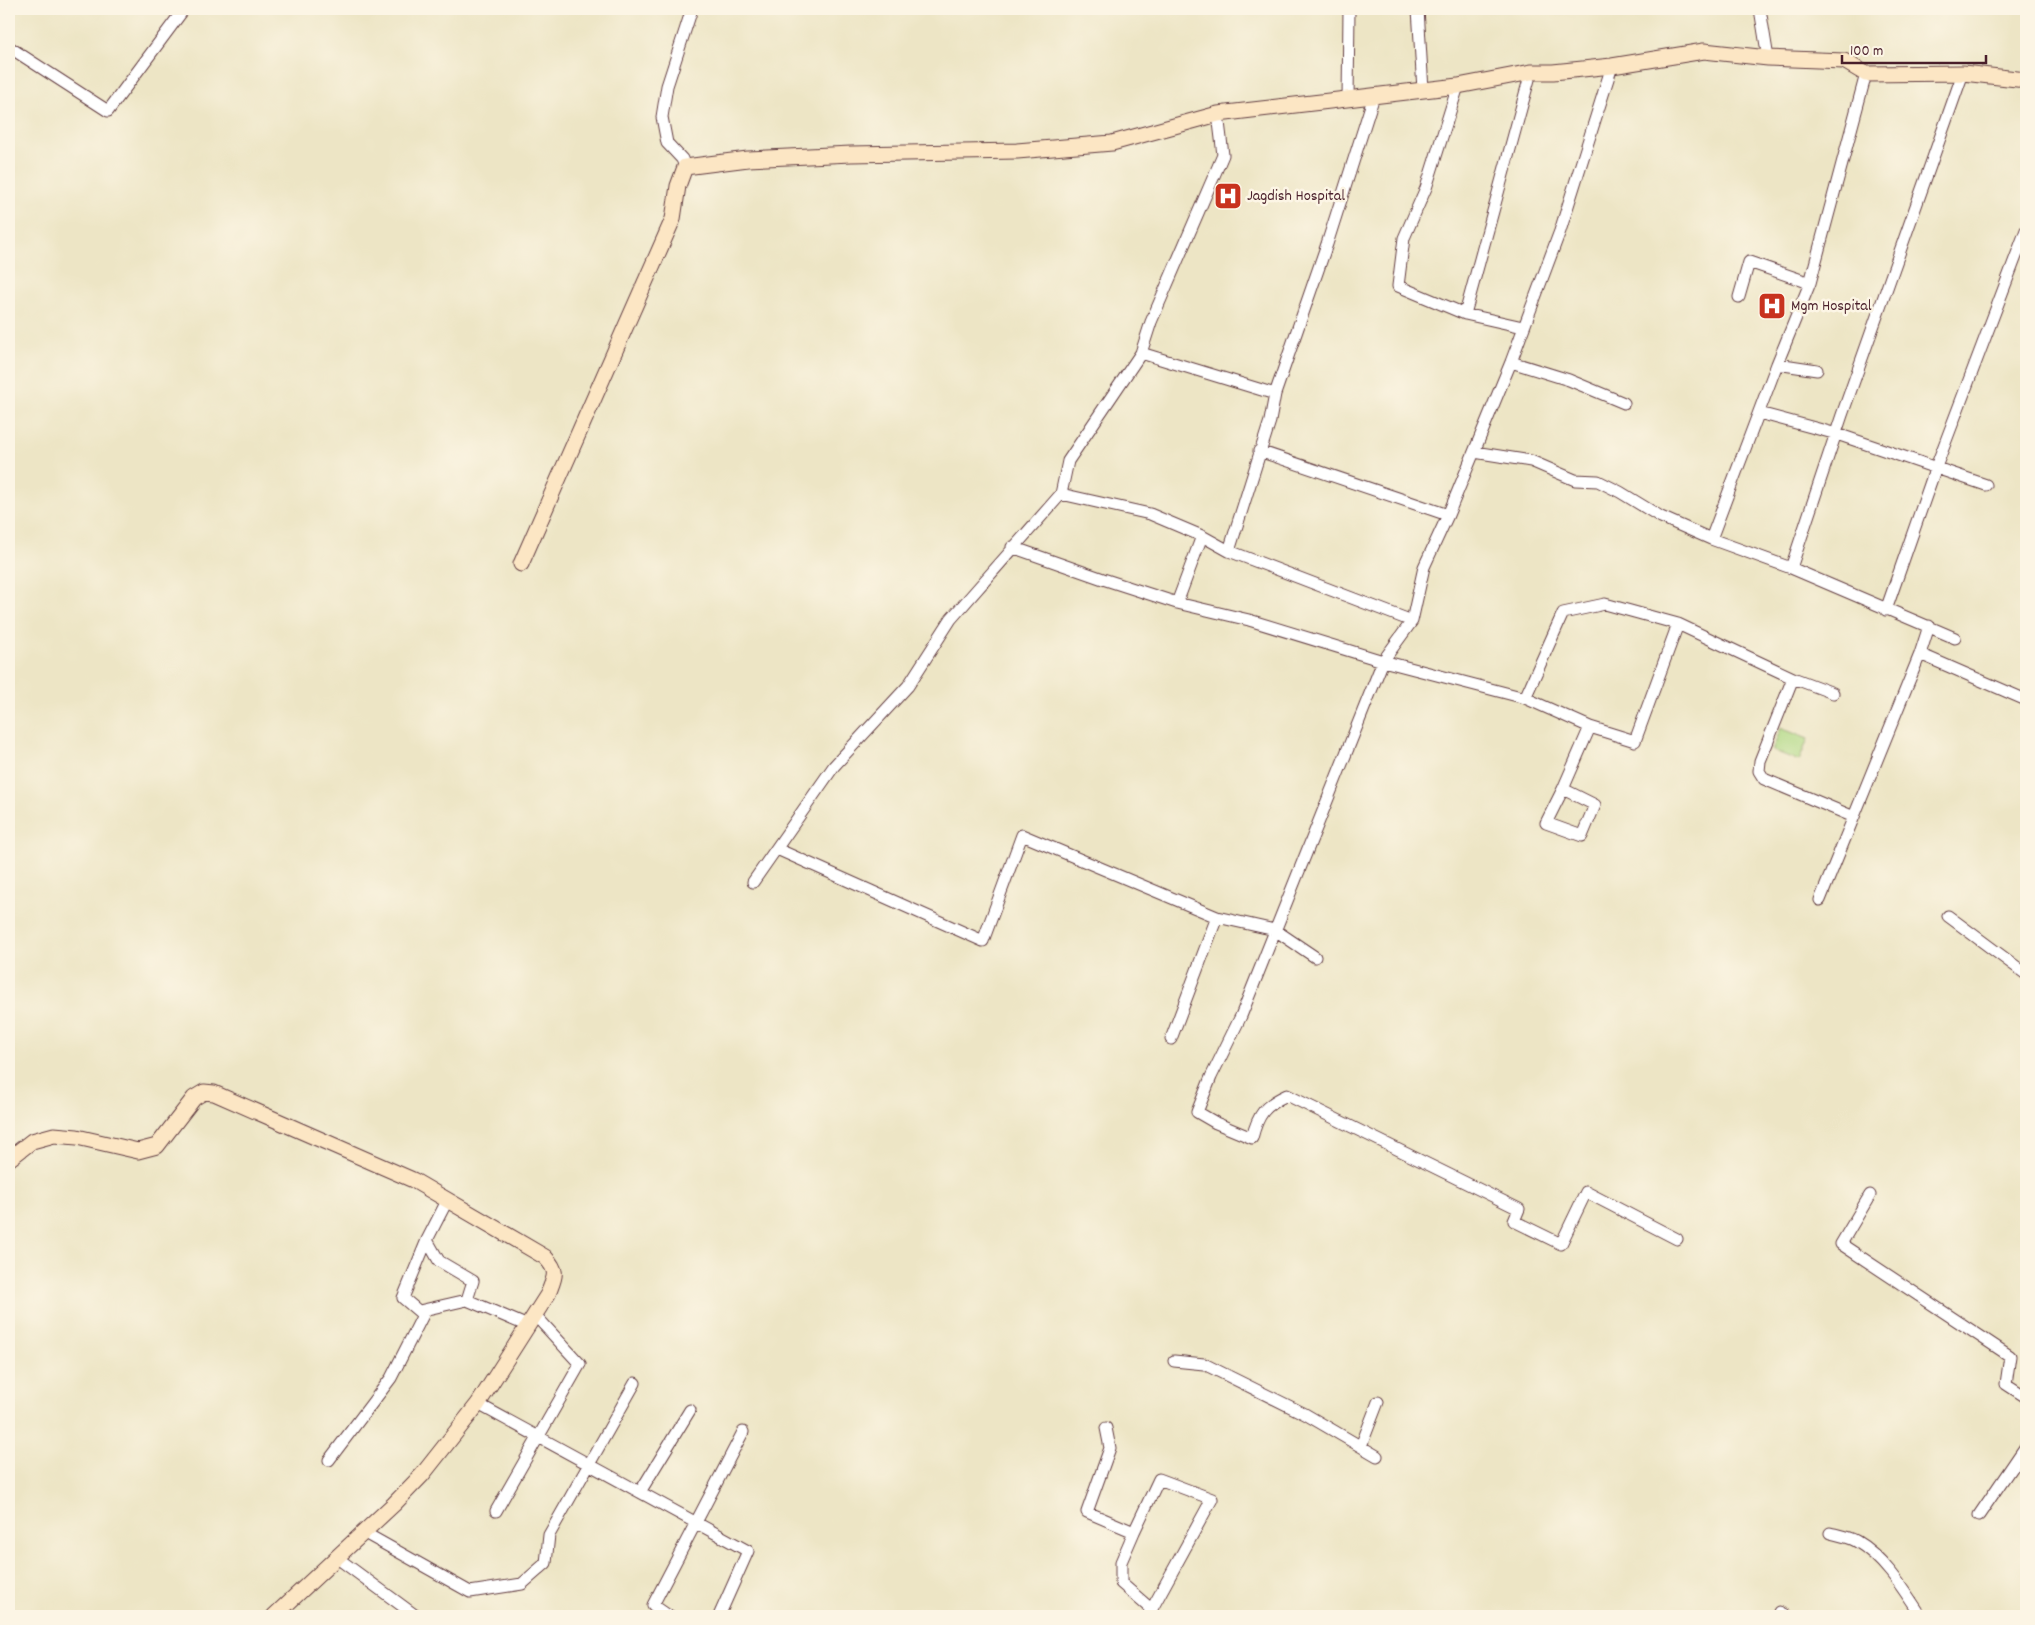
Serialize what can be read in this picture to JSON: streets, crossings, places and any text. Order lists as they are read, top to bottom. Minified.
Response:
{"places":{"hospital":["Jagdish Hospital","Mgm Hospital"]},"scale_bar":"100 m"}
